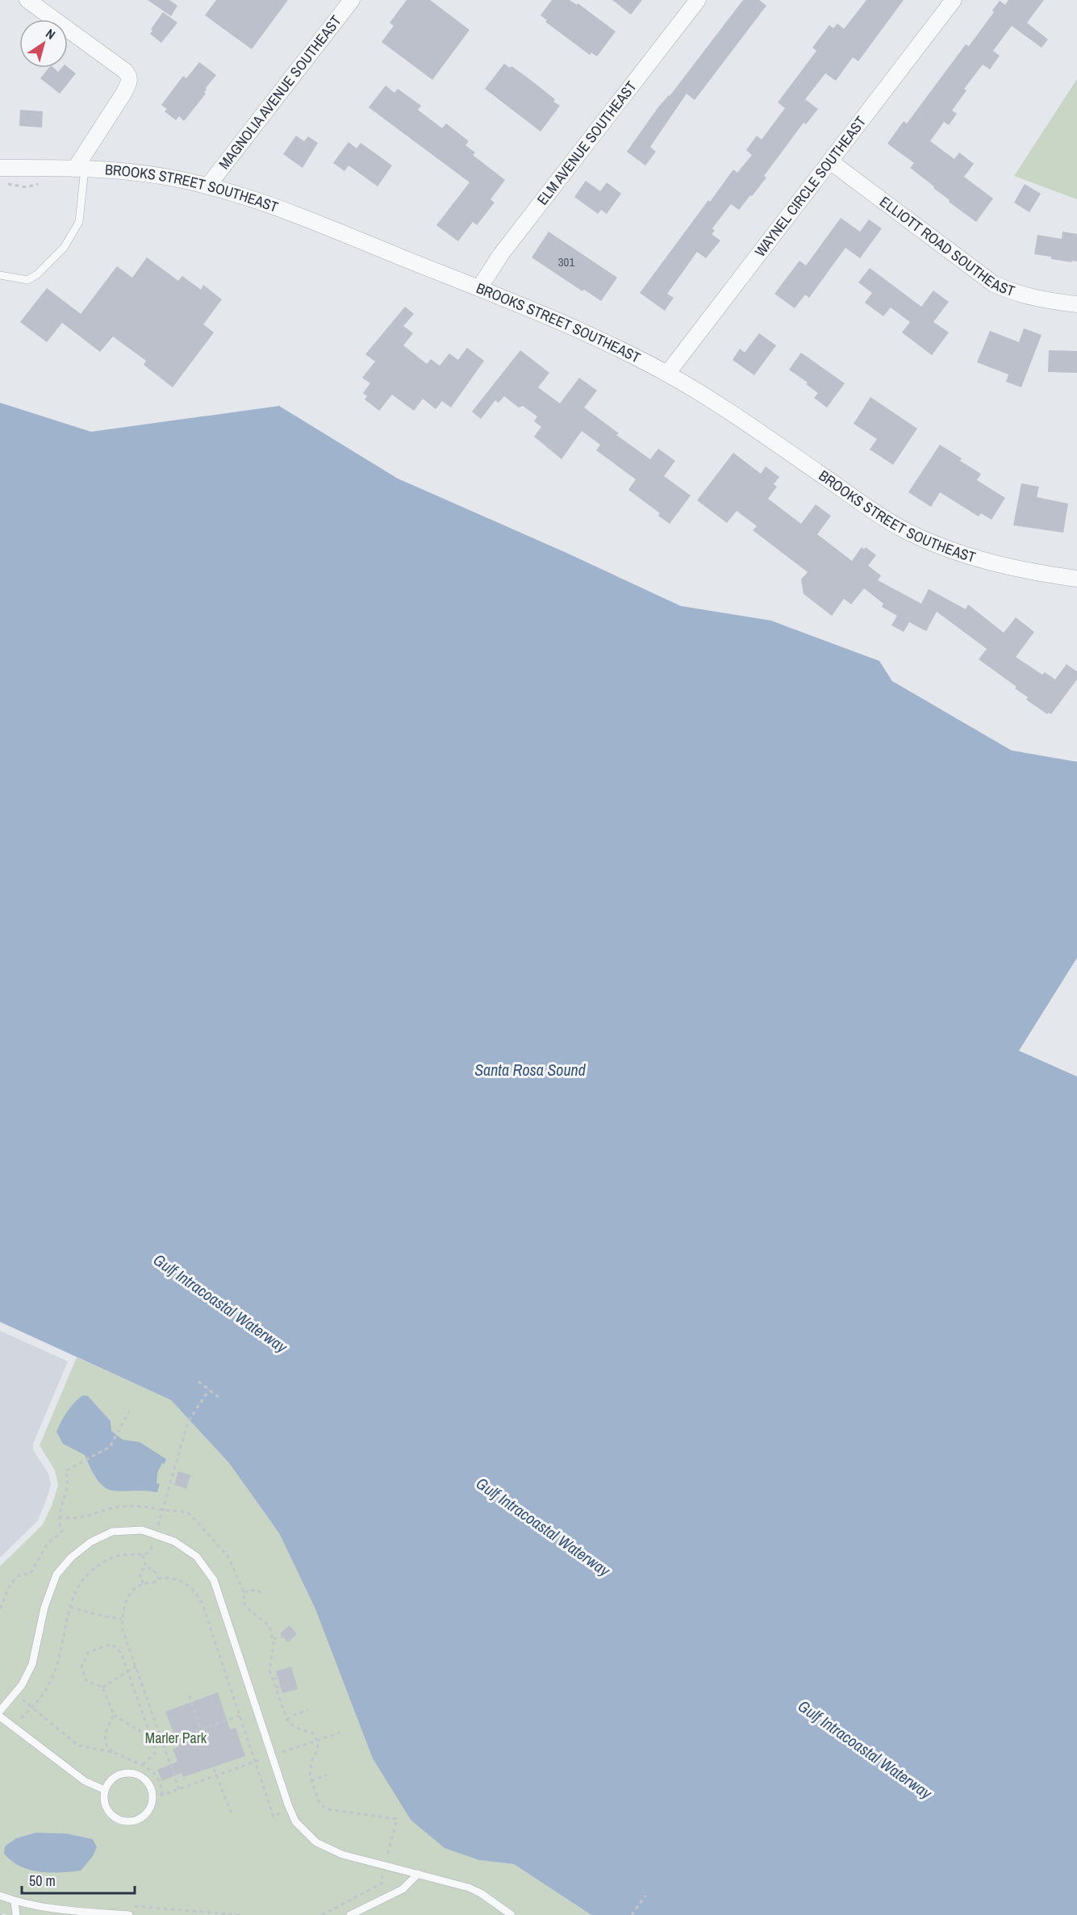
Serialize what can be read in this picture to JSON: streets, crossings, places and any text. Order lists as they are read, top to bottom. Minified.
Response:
{"streets":{"street":["MAGNOLIA AVENUE SOUTHEAST","ELM AVENUE SOUTHEAST","WAYNEL CIRCLE SOUTHEAST","BROOKS STREET SOUTHEAST","ELLIOTT ROAD SOUTHEAST"]},"crossings":[["MAGNOLIA AVENUE SOUTHEAST","BROOKS STREET SOUTHEAST"],["ELM AVENUE SOUTHEAST","BROOKS STREET SOUTHEAST"],["WAYNEL CIRCLE SOUTHEAST","BROOKS STREET SOUTHEAST"],["WAYNEL CIRCLE SOUTHEAST","ELLIOTT ROAD SOUTHEAST"]],"water":["Santa Rosa Sound","Gulf Intracoastal Waterway"],"parks":["Marler Park"],"house_numbers":["301"],"scale_bar":"50 m","north":"top right"}
